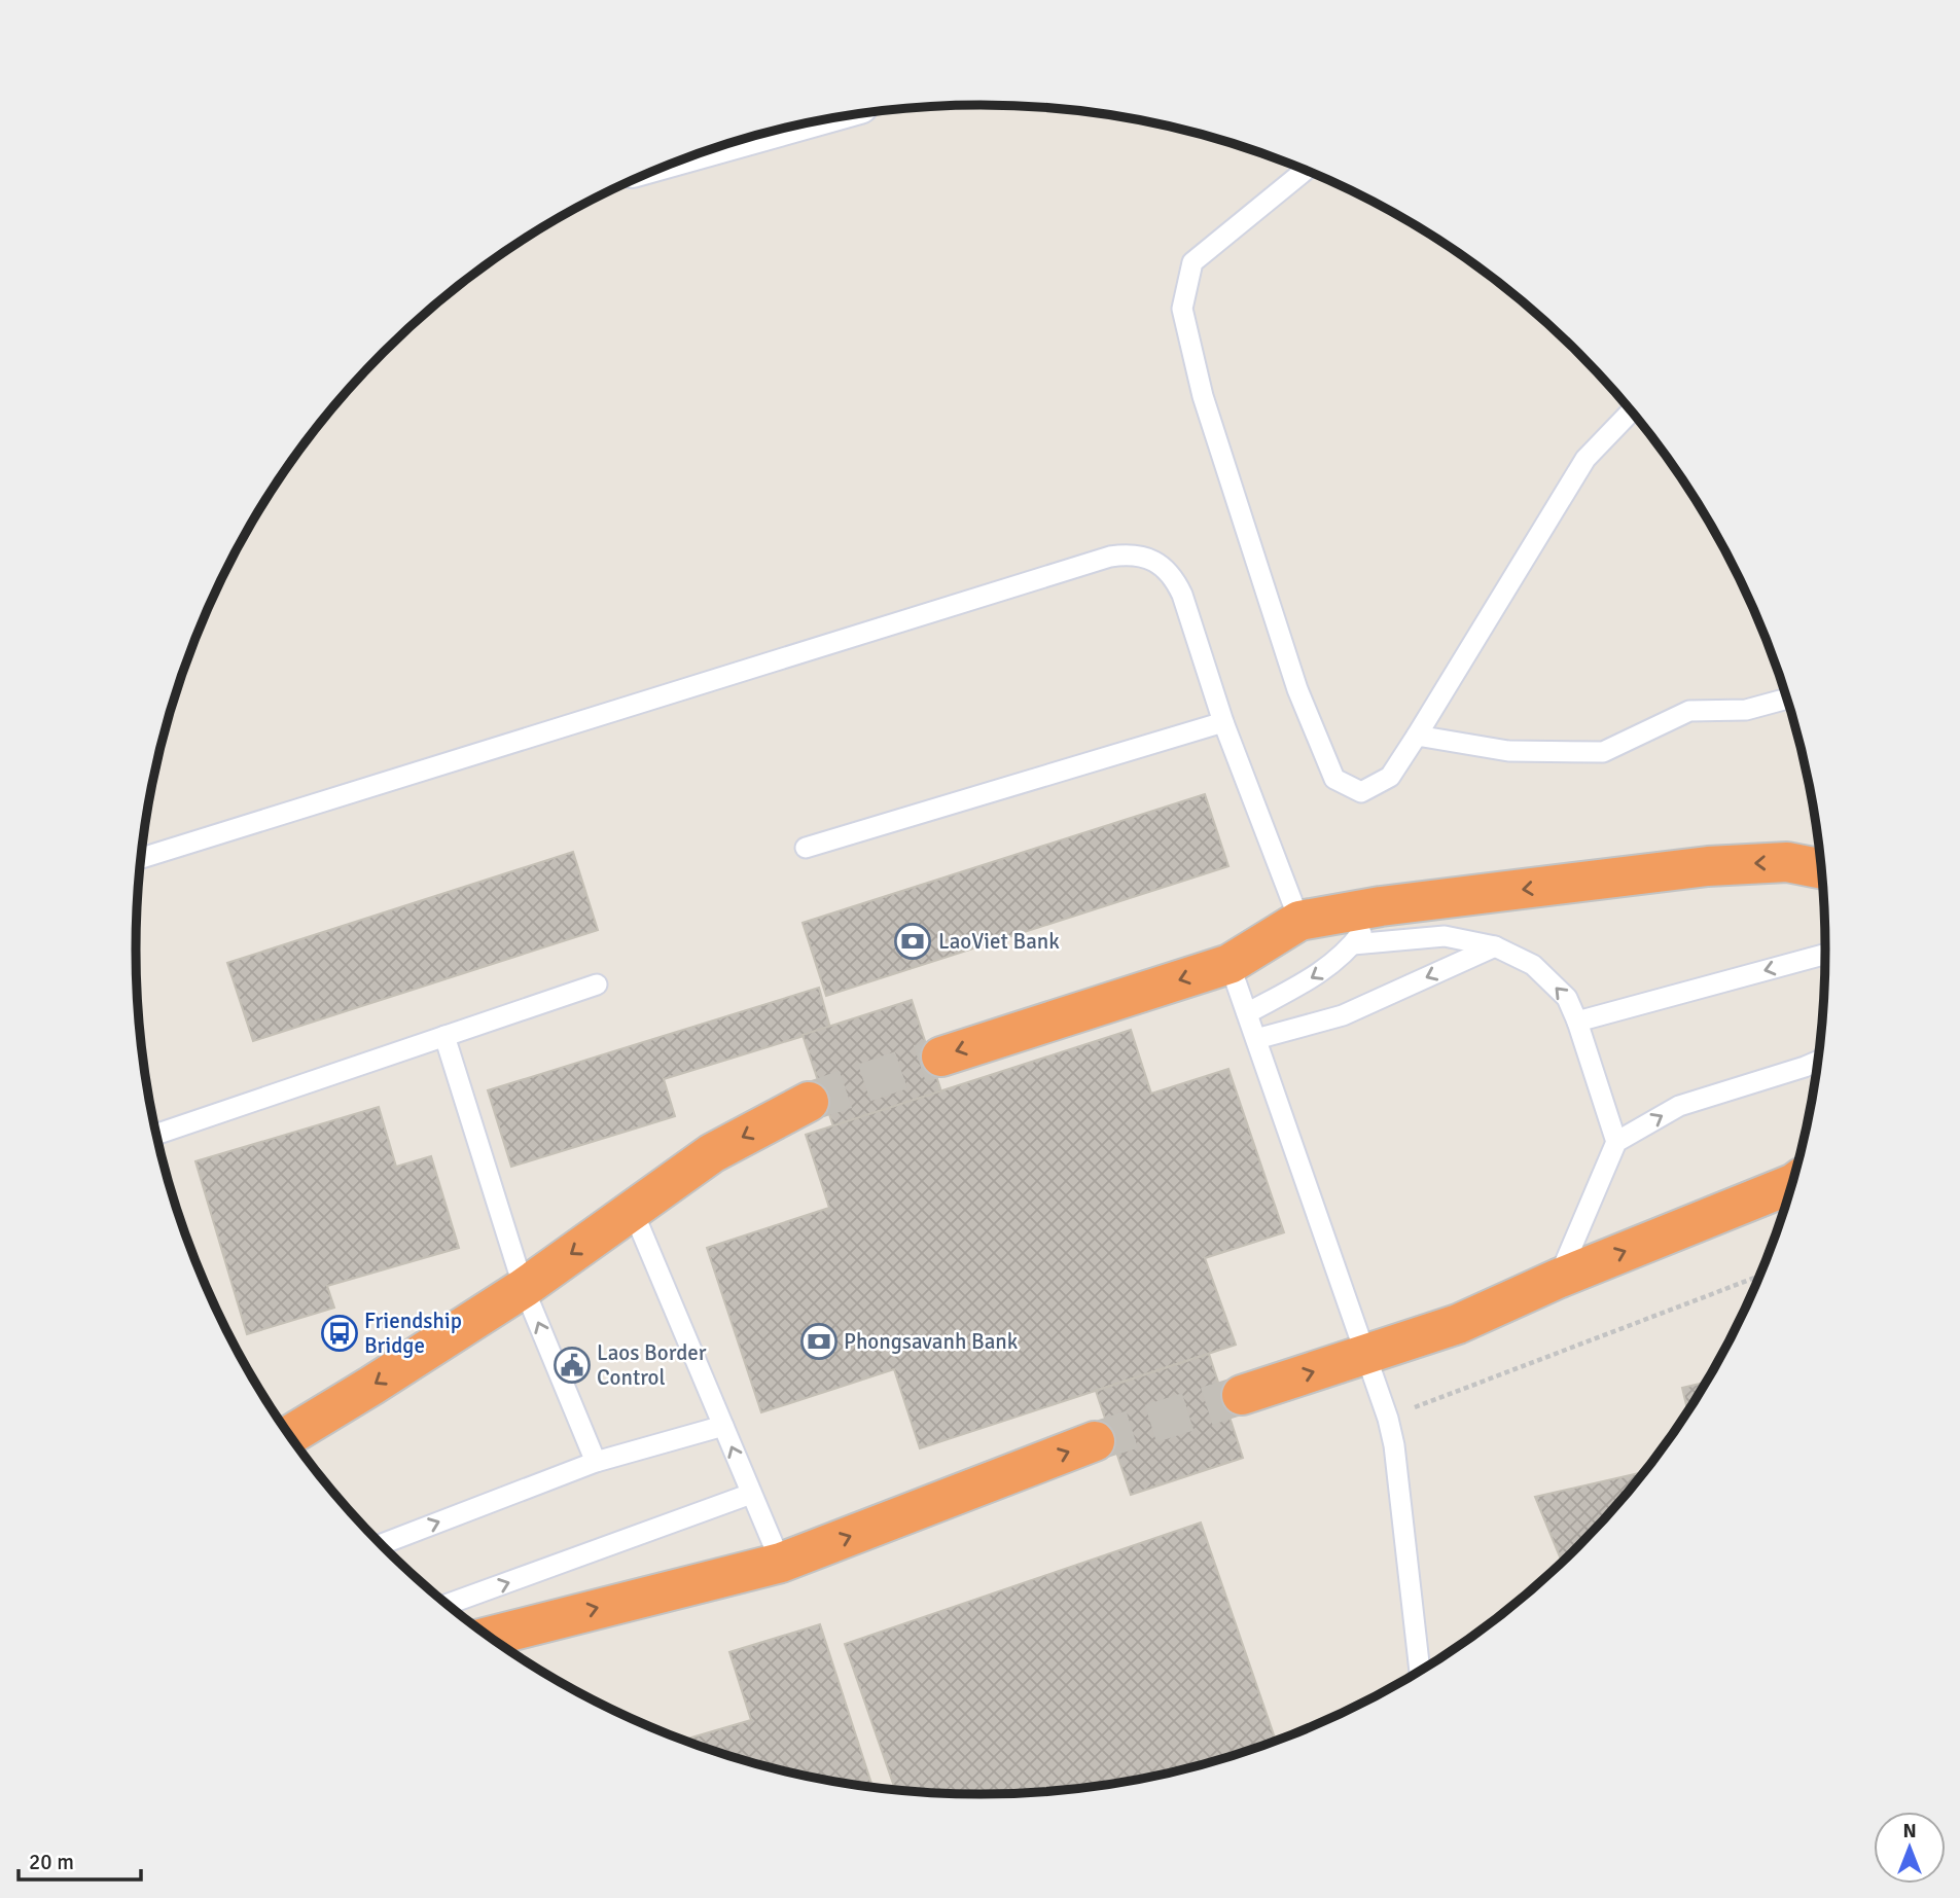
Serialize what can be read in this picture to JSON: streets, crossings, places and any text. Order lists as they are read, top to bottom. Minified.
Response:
{"places":{"bank":["LaoViet Bank","Phongsavanh Bank"],"bus stop":["Friendship Bridge"],"public building":["Laos Border Control"]},"scale_bar":"20 m","north":"top"}
